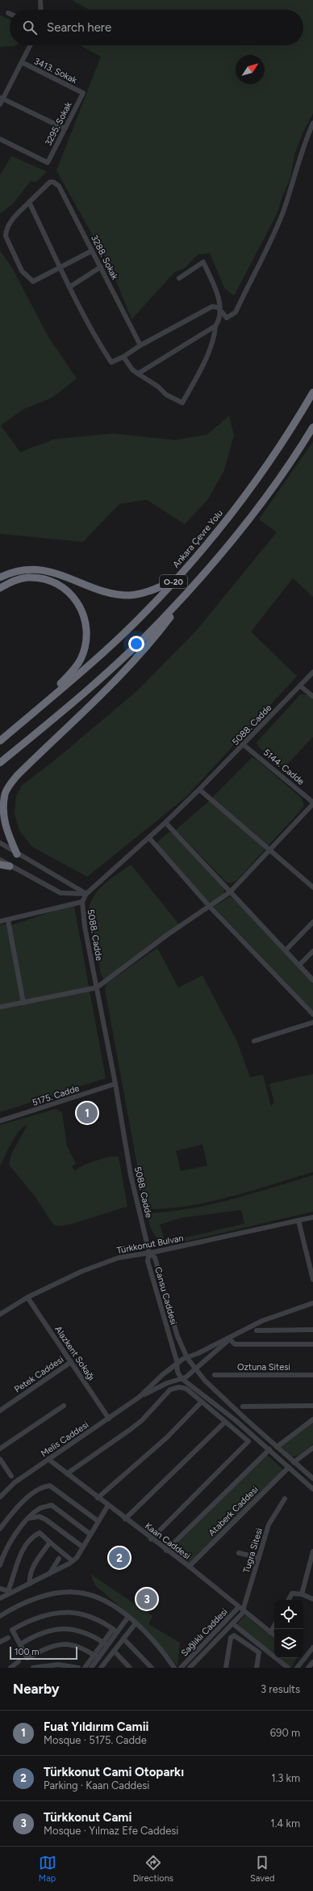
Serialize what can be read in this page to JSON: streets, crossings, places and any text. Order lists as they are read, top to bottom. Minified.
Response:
{"streets":{"highway":["Ankara Çevre Yolu","O-20"],"street":["3413. Sokak","3295. Sokak","3288. Sokak","5088. Cadde","5144. Cadde","5175. Cadde","Türkkonut Bulvarı","Cansu Caddesi","Alazkent Sokağı","Oztuna Sitesi","Petek Caddesi","Melis Caddesi","Ataberk Caddesi","Kaan Caddesi","Tugra Sitesi","Sağlıklı Caddesi"]},"crossings":[["3413. Sokak","3295. Sokak"],["5088. Cadde","5144. Cadde"],["5088. Cadde","5175. Cadde"],["5088. Cadde","Türkkonut Bulvarı"],["5088. Cadde","Cansu Caddesi"],["Türkkonut Bulvarı","Cansu Caddesi"],["Türkkonut Bulvarı","Alazkent Sokağı"],["Cansu Caddesi","Melis Caddesi"],["Alazkent Sokağı","Petek Caddesi"],["Alazkent Sokağı","Melis Caddesi"],["Melis Caddesi","Kaan Caddesi"],["Ataberk Caddesi","Kaan Caddesi"],["Kaan Caddesi","Tugra Sitesi"],["Kaan Caddesi","Sağlıklı Caddesi"],["Tugra Sitesi","Sağlıklı Caddesi"]],"scale_bar":"100 m","north":"top right","page":{"search":"Search here","pins":["1","2","3"],"scale":"100 m","heading":["Nearby","3 results"],"list":[{"mark":"1","name":"Fuat Yıldırım Camii","note":"Mosque · 5175. Cadde","value":"690 m"},{"mark":"2","name":"Türkkonut Cami Otoparkı","note":"Parking · Kaan Caddesi","value":"1.3 km"},{"mark":"3","name":"Türkkonut Cami","note":"Mosque · Yılmaz Efe Caddesi","value":"1.4 km"}],"nav":["Map","Directions","Saved"]}}
